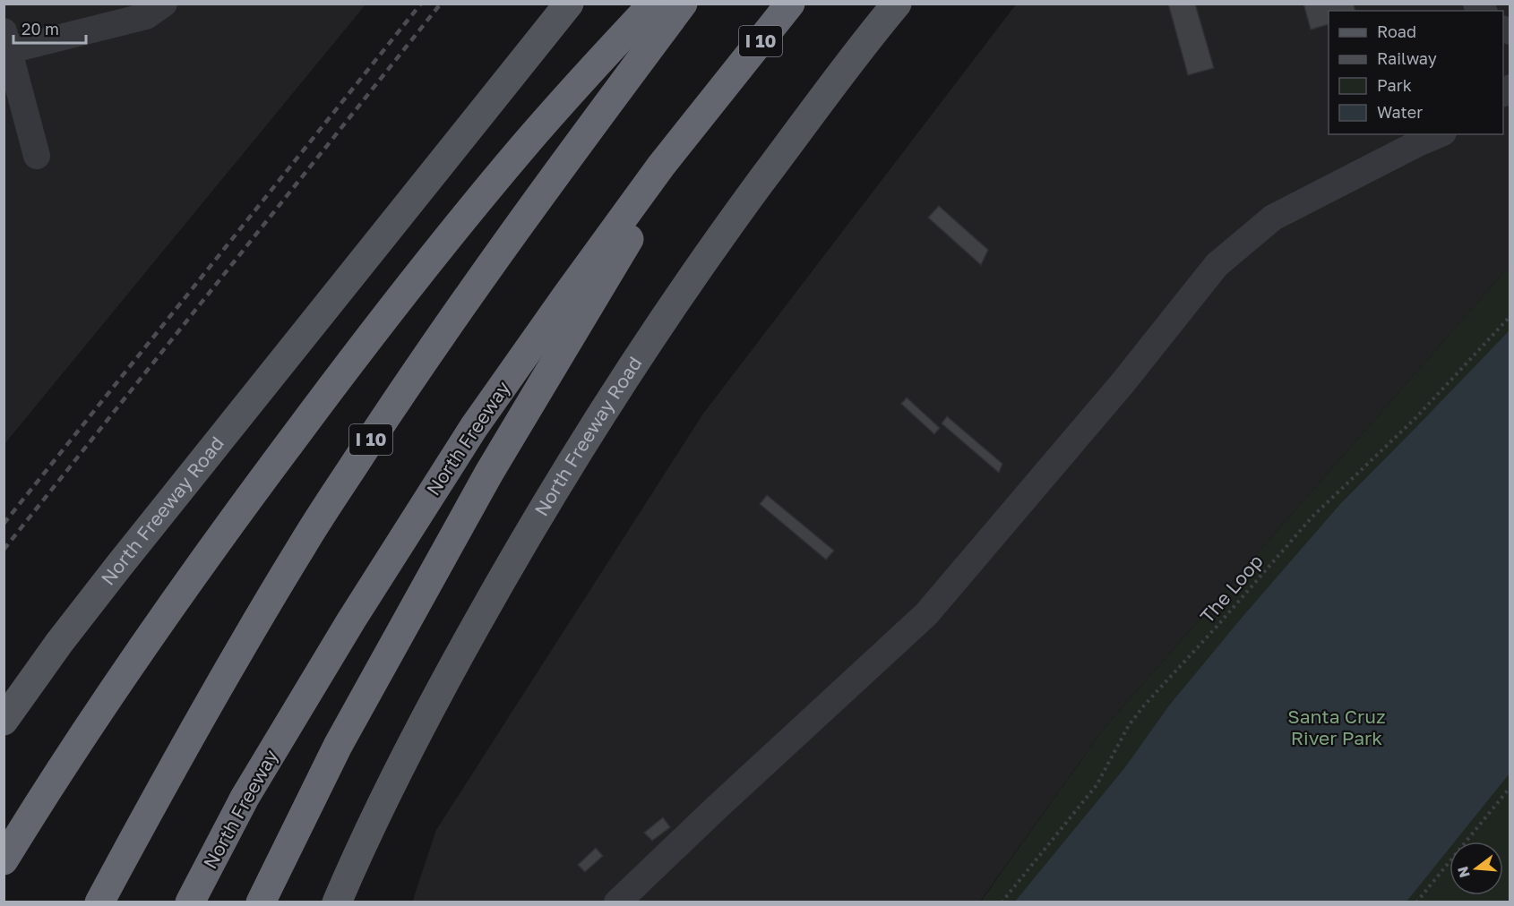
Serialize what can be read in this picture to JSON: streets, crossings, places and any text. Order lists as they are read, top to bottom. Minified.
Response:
{"streets":{"highway":["I 10","North Freeway"],"main road":["North Freeway Road"],"path":["The Loop"]},"parks":["Santa Cruz River Park"],"legend":["Road","Railway","Park","Water"],"scale_bar":"20 m","north":"left"}
